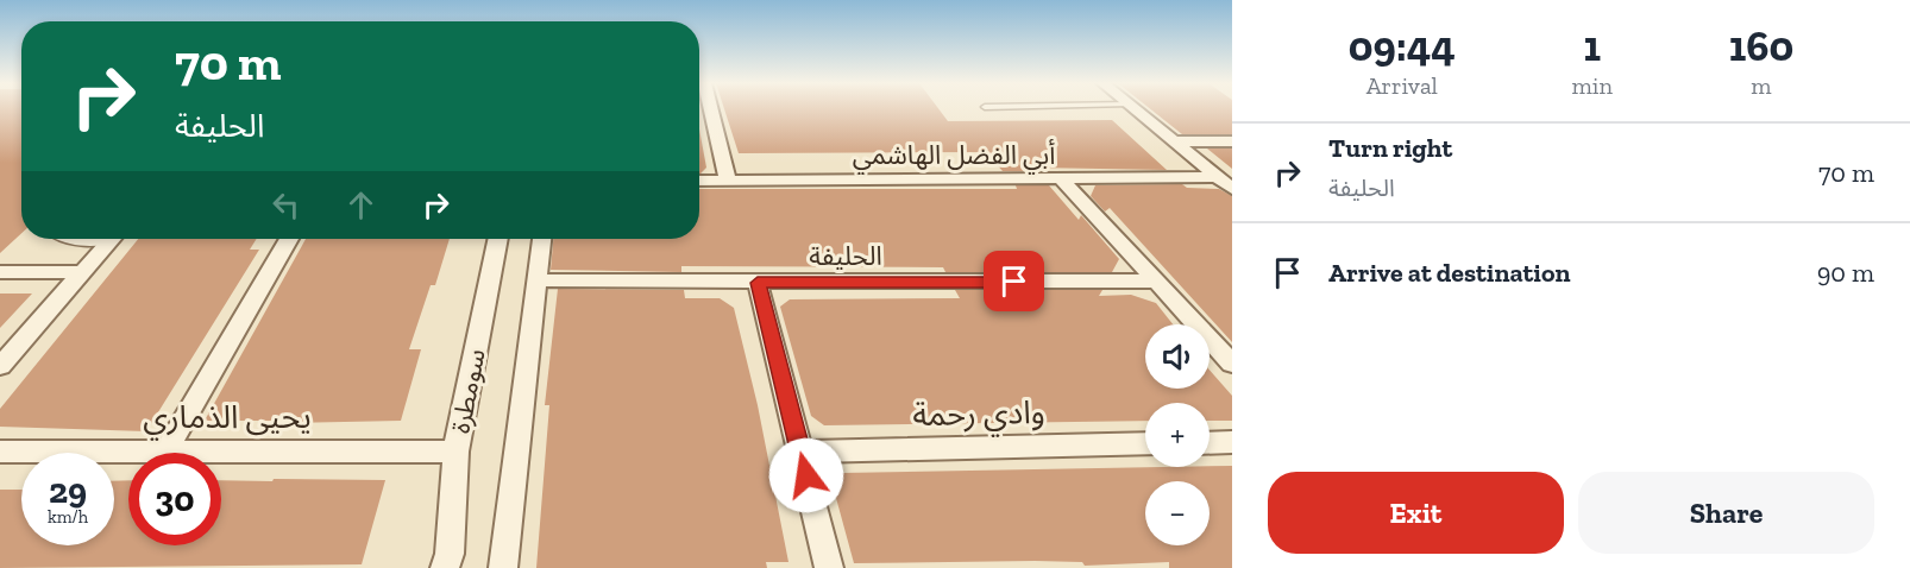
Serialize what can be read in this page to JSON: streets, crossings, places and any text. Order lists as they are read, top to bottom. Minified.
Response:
{"streets":{"street":["أبي الفضل الهاشمي","الحليفة","سومطرة","وادي رحمة","يحيى الذماري"]},"crossings":[["الحليفة","سومطرة"],["سومطرة","يحيى الذماري"]],"page":{"eta":["09:44","Arrival","1","min","160","m"],"turn":["70 m","الحليفة"],"list":[{"name":"Turn right","note":"الحليفة","value":"70 m"},{"name":"Arrive at destination","value":"90 m"}],"map_buttons":["+","−"],"speed":"29 km/h","limit":"30","buttons":["Exit","Share"]}}
